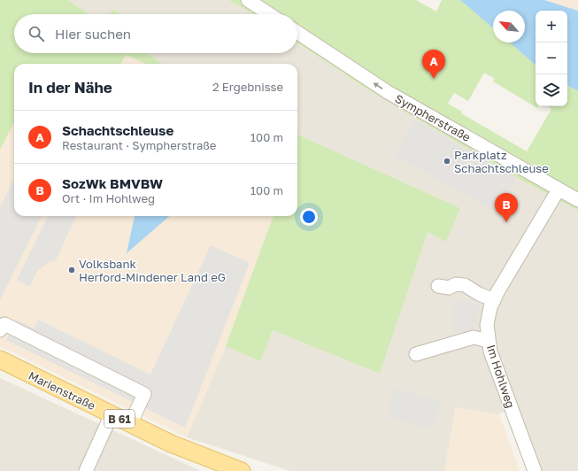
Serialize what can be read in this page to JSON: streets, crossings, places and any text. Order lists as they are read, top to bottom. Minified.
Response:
{"streets":{"main road":["Marienstraße","B 61"],"street":["Sympherstraße","Im Hohlweg"]},"crossings":[["Sympherstraße","Im Hohlweg"]],"one_way":["Sympherstraße"],"places":["Parkplatz Schachtschleuse","Volksbank Herford-Mindener Land eG"],"north":"top left","page":{"map_buttons":["+","−"],"search":"Hier suchen","pins":["A","B"],"heading":["In der Nähe","2 Ergebnisse"],"list":[{"mark":"A","name":"Schachtschleuse","note":"Restaurant · Sympherstraße","value":"100 m"},{"mark":"B","name":"SozWk BMVBW","note":"Ort · Im Hohlweg","value":"100 m"}]}}
